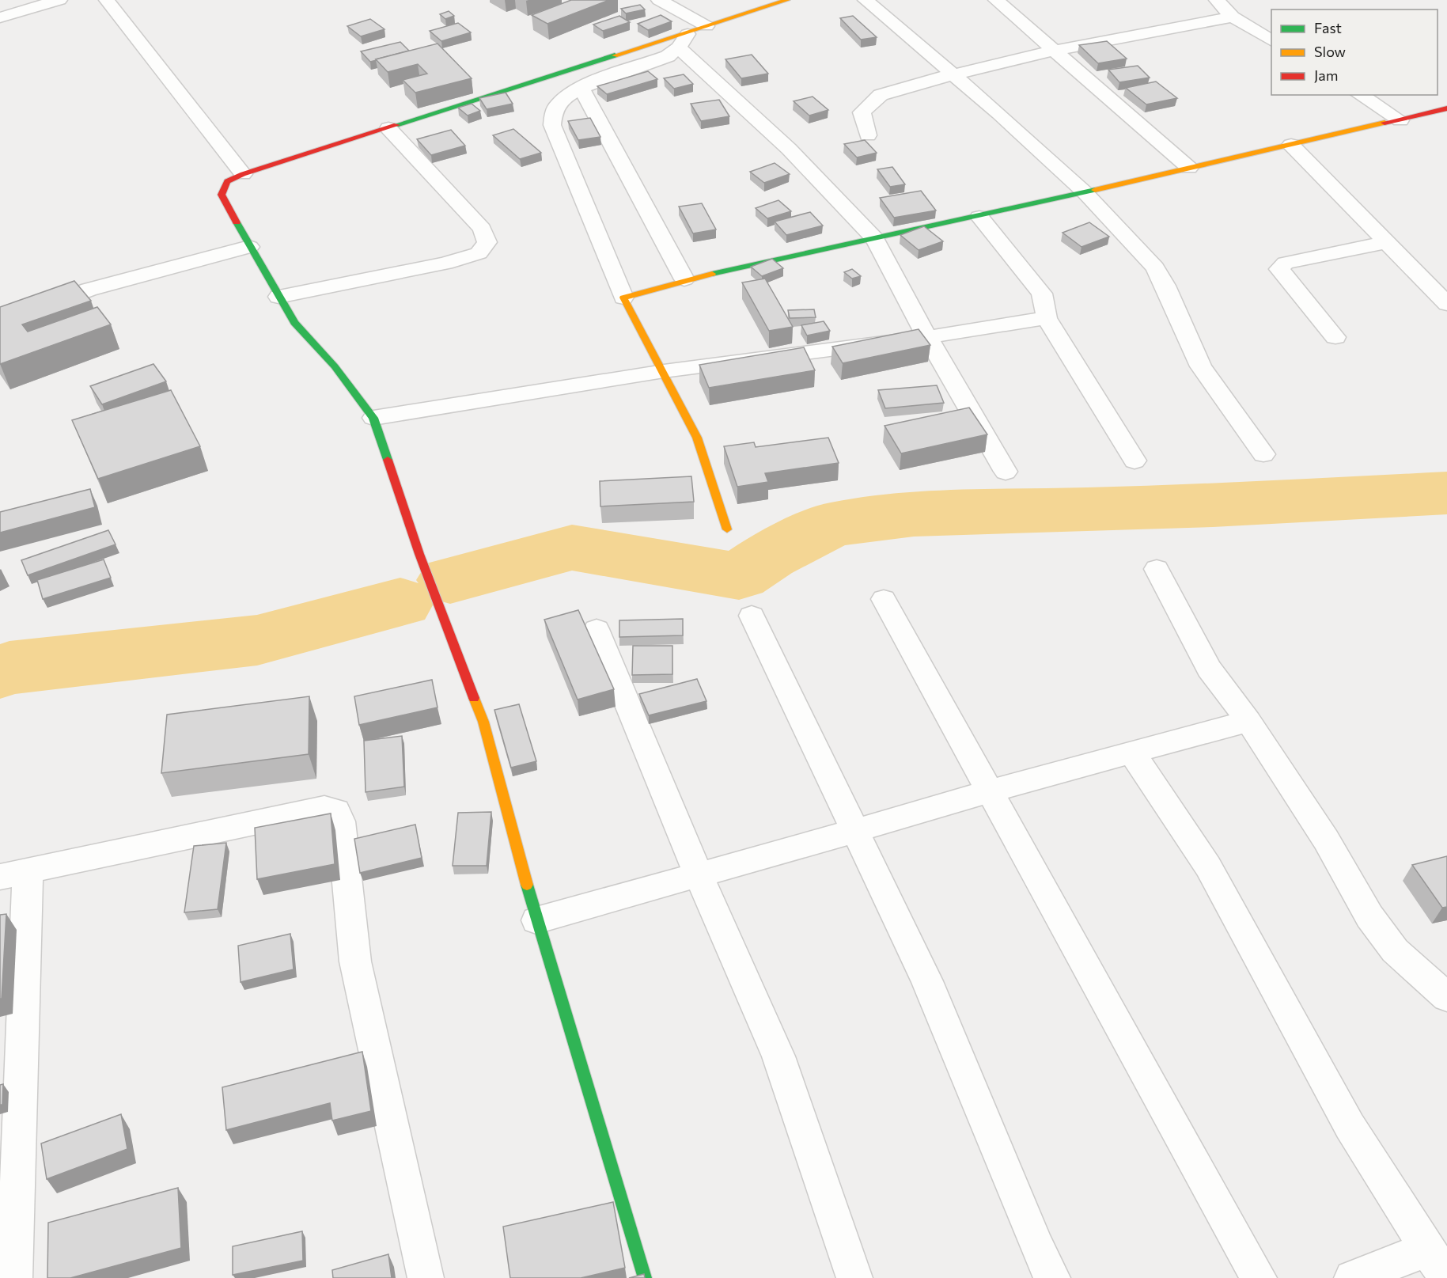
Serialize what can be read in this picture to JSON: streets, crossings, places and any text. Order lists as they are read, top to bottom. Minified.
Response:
{"legend":["Fast","Slow","Jam"]}
